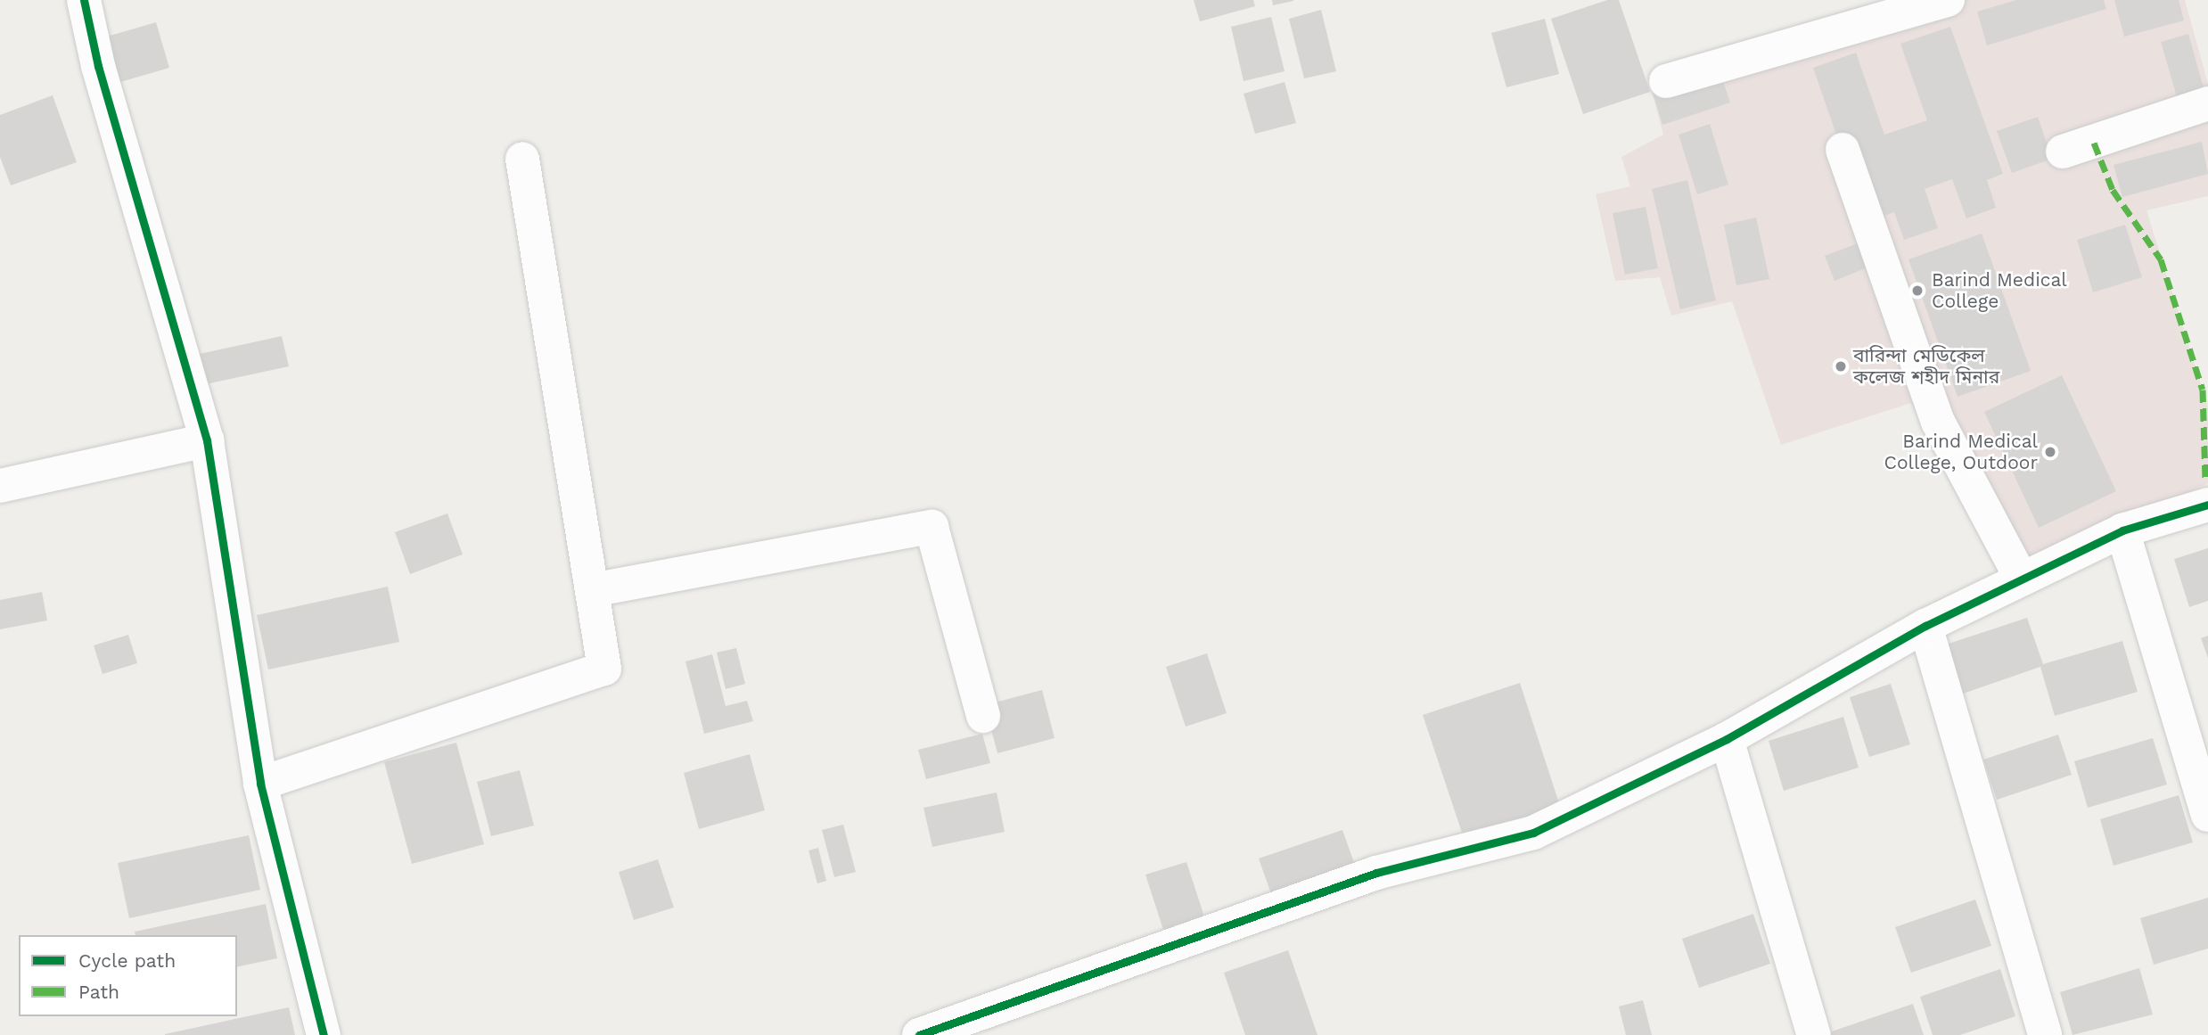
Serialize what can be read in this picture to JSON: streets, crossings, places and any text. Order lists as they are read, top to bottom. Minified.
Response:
{"places":["Barind Medical College","বারিন্দা মেডিকেল কলেজ শহীদ মিনার","Barind Medical College, Outdoor"],"legend":["Cycle path","Path"]}
